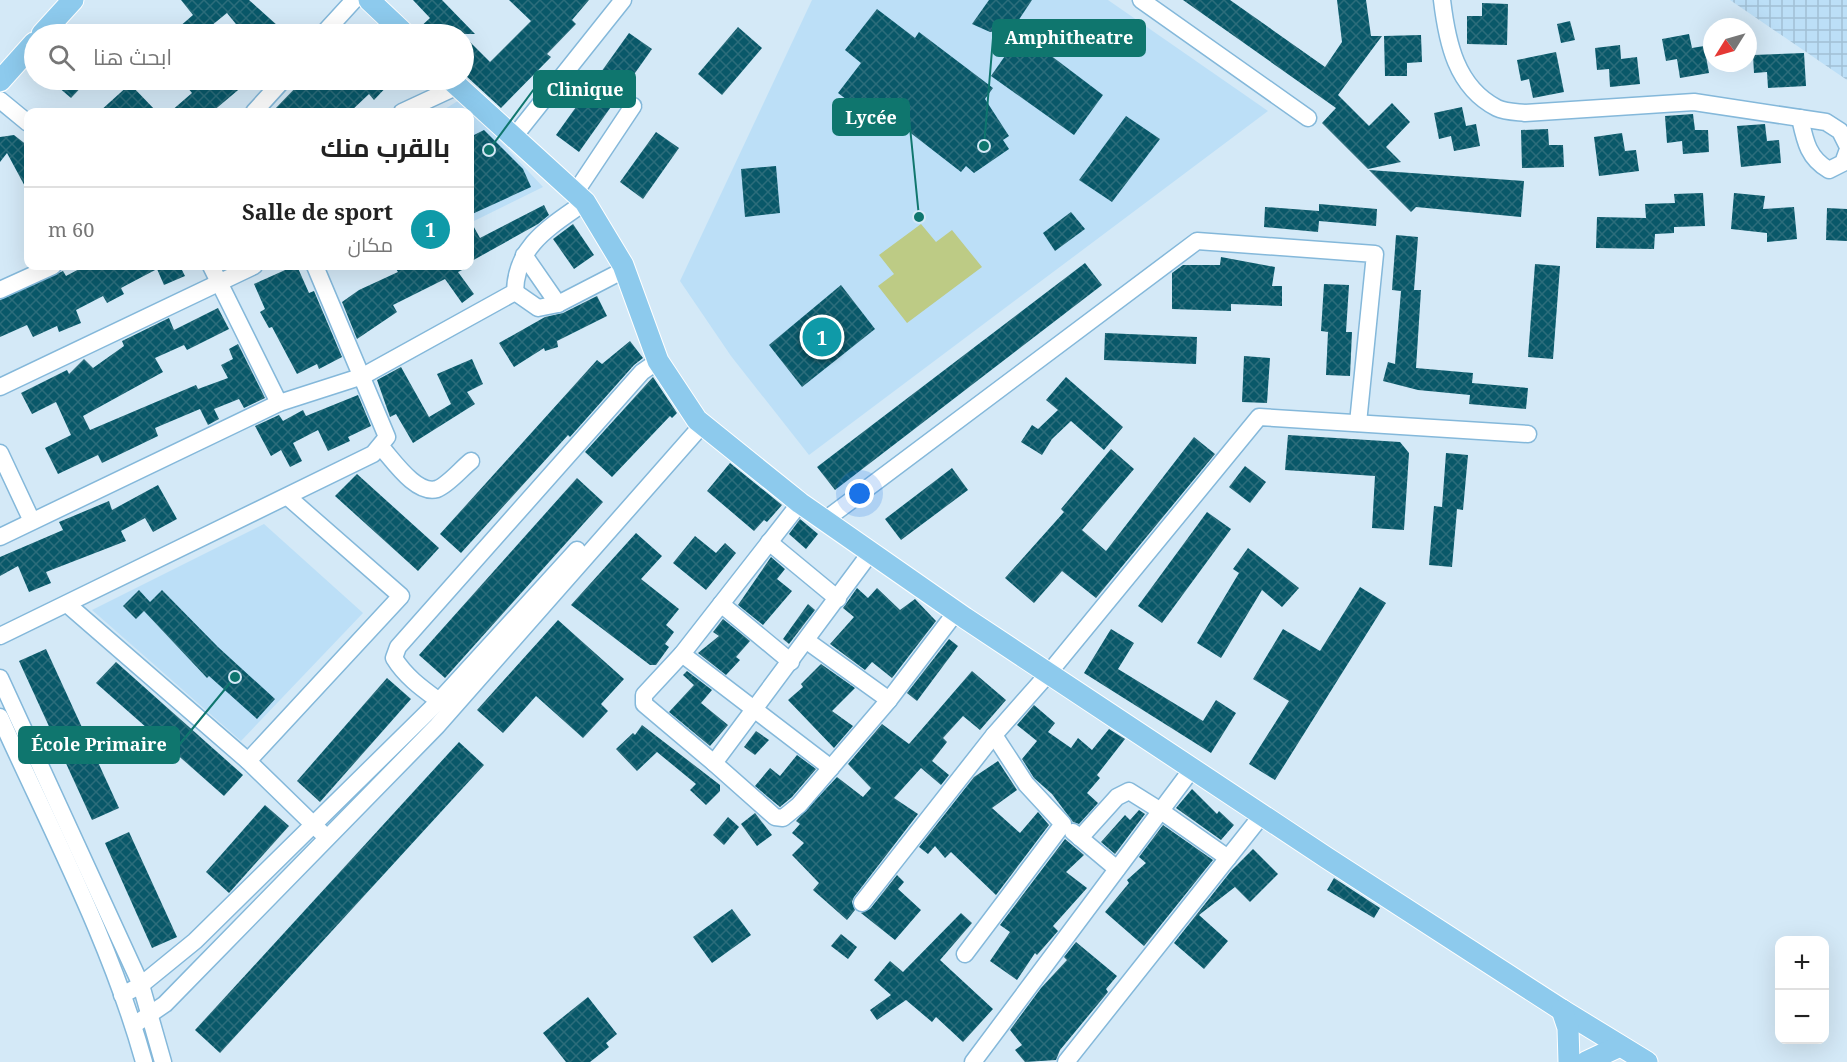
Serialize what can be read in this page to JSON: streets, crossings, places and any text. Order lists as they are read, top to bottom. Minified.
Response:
{"places":["Amphitheatre","Clinique","Lycée","École Primaire"],"north":"bottom left","page":{"search":"ابحث هنا","heading":"بالقرب منك","list":[{"mark":"1","name":"Salle de sport","note":"مكان","value":"60 m"}],"pins":"1","map_buttons":["+","−"]}}
